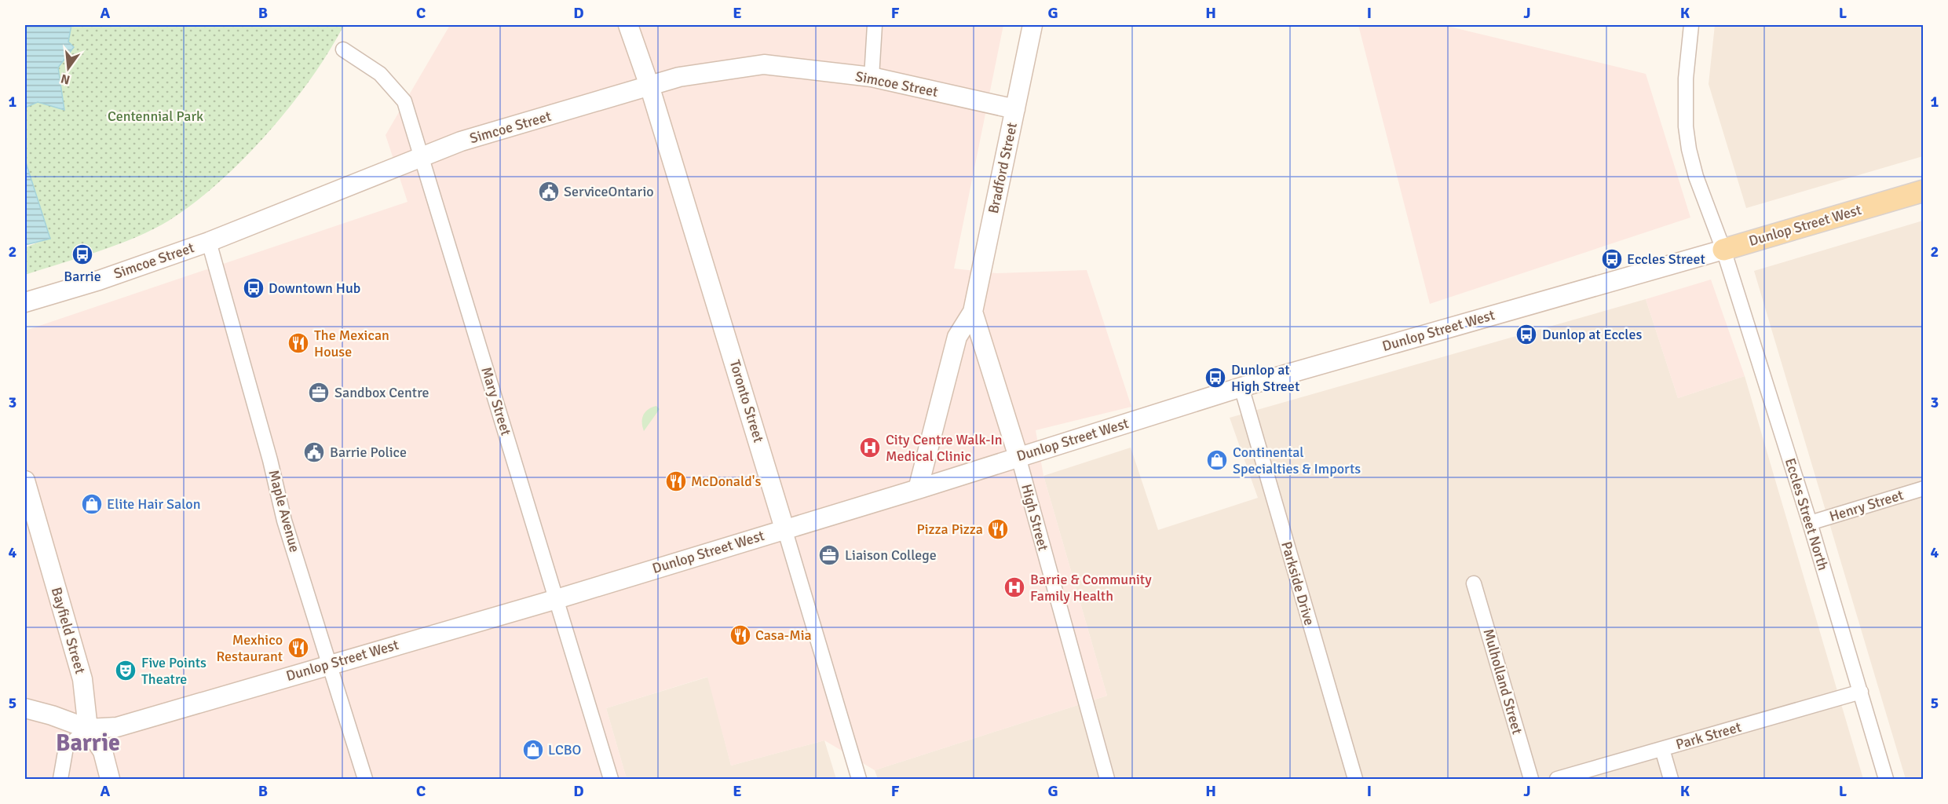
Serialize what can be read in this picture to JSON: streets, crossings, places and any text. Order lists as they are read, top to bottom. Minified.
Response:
{"streets":{"main road":["Simcoe Street","Bradford Street","Dunlop Street West","Toronto Street","High Street","Bayfield Street"],"street":["Mary Street","Henry Street","Maple Avenue","Eccles Street North","Parkside Drive","Mulholland Street","Park Street"]},"crossings":[["Simcoe Street","Bradford Street"],["Simcoe Street","Mary Street"],["Simcoe Street","Toronto Street"],["Simcoe Street","Maple Avenue"],["Bradford Street","High Street"],["Dunlop Street West","Mary Street"],["Dunlop Street West","Toronto Street"],["Dunlop Street West","Maple Avenue"],["Dunlop Street West","Eccles Street North"],["Dunlop Street West","High Street"],["Dunlop Street West","Parkside Drive"],["Dunlop Street West","Bayfield Street"],["Henry Street","Eccles Street North"],["Eccles Street North","Park Street"]],"districts":["Barrie"],"parks":["Centennial Park"],"places":{"public building":["ServiceOntario","Barrie Police"],"bus stop":["Barrie","Eccles Street","Downtown Hub","Dunlop at Eccles","Dunlop at High Street"],"restaurant":["The Mexican House","McDonald's","Pizza Pizza","Casa-Mia","Mexhico Restaurant"],"office":["Sandbox Centre","Liaison College"],"hospital":["City Centre Walk-In Medical Clinic","Barrie & Community Family Health"],"shop":["Continental Specialties & Imports","Elite Hair Salon","LCBO"],"theatre":["Five Points Theatre"]},"north":"bottom","grid":{"columns":["A","B","C","D","E","F","G","H","I","J","K","L"],"rows":["1","2","3","4","5"]}}
